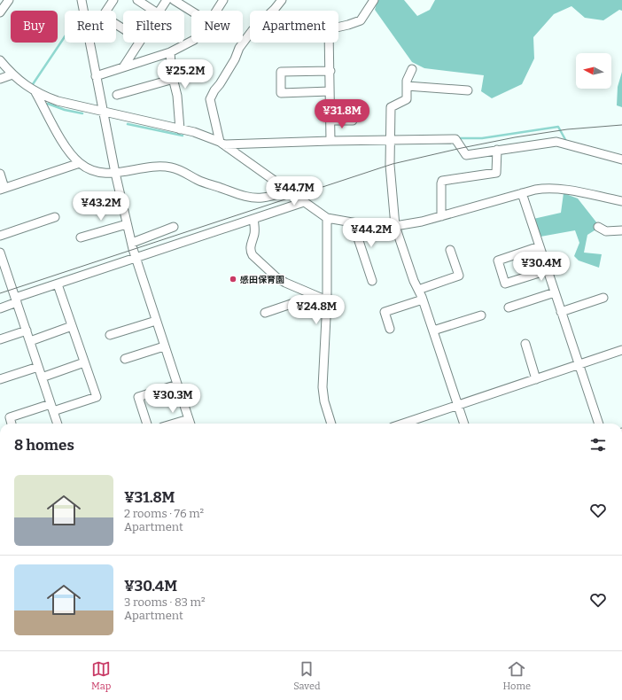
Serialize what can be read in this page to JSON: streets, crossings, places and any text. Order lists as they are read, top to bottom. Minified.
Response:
{"places":["感田保育園"],"north":"left","page":{"chip":["Buy","Rent","Filters","New","Apartment"],"price":["¥25.2M","¥31.8M","¥44.7M","¥43.2M","¥44.2M","¥30.4M","¥24.8M","¥30.3M"],"heading":"8 homes","list":[{"name":"¥31.8M","note":"2 rooms · 76 m² · Apartment"},{"name":"¥30.4M","note":"3 rooms · 83 m² · Apartment"}],"tabs":["Map","Saved","Home"]}}
